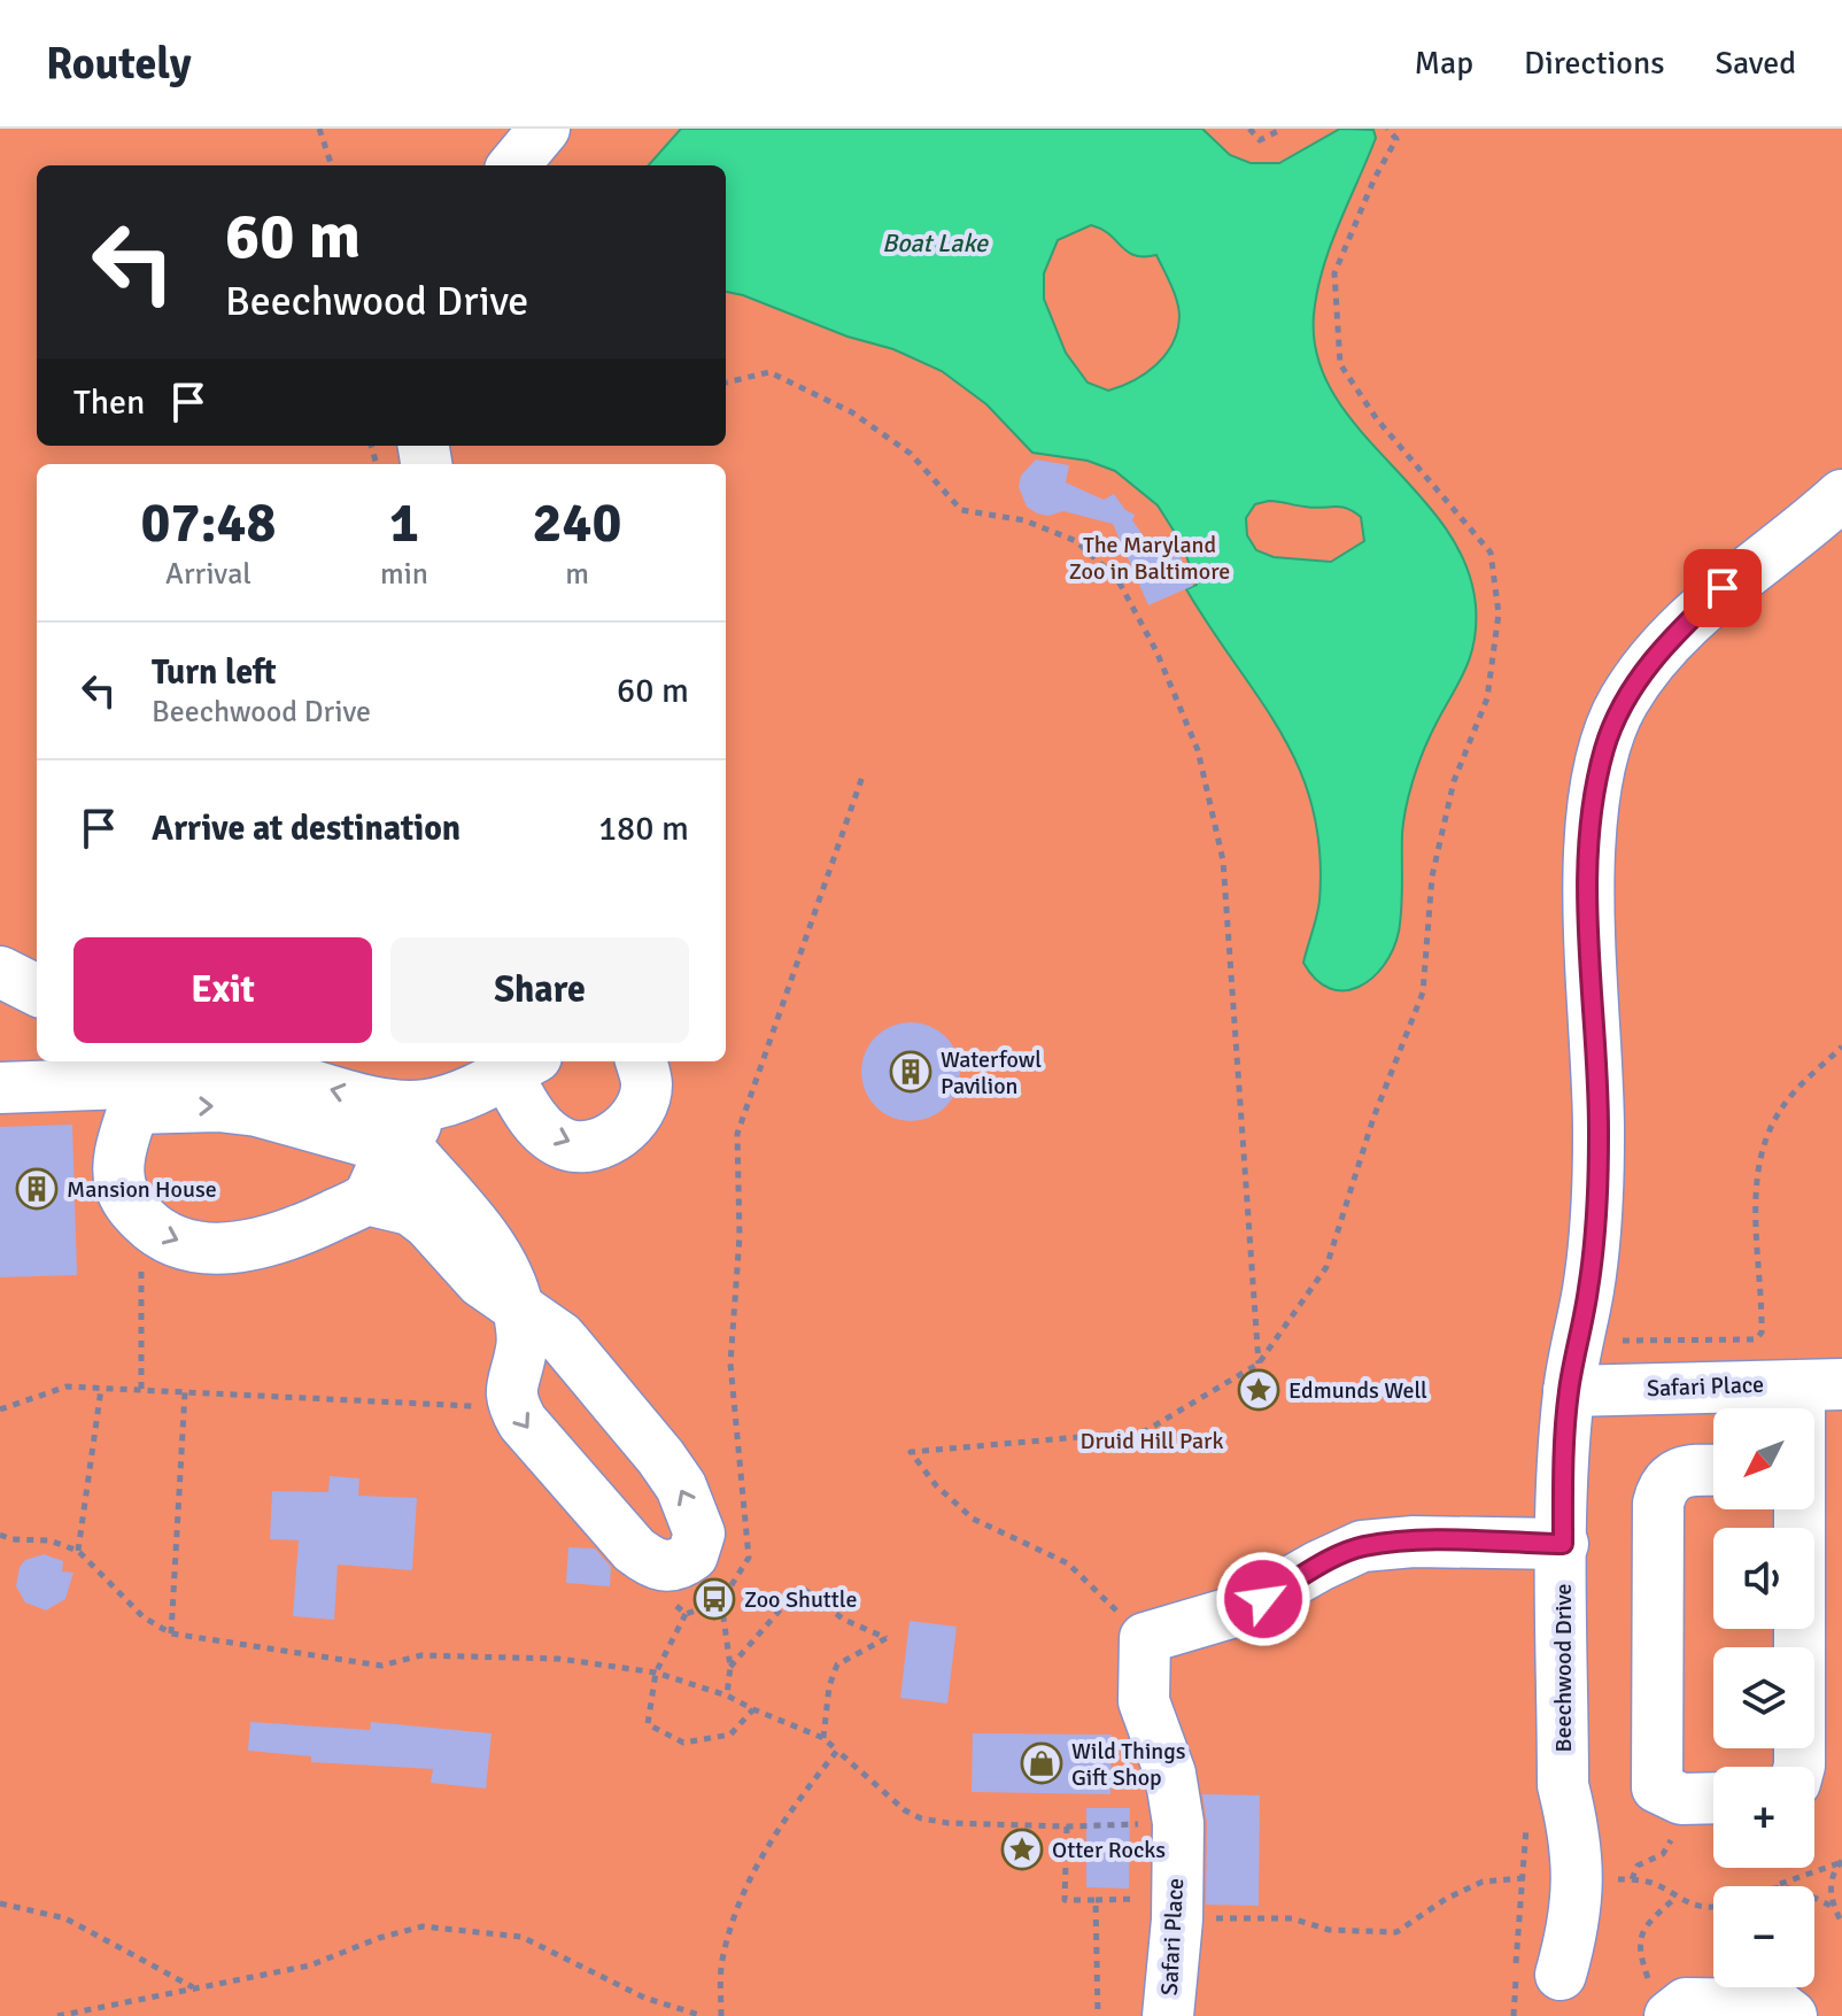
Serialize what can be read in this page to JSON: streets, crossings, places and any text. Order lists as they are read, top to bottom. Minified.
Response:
{"streets":{"street":["Safari Place","Beechwood Drive"]},"crossings":[["Safari Place","Beechwood Drive"]],"water":["Boat Lake"],"parks":["The Maryland Zoo in Baltimore","Druid Hill Park"],"places":{"building":["Waterfowl Pavilion","Mansion House"],"place":["Edmunds Well","Otter Rocks"],"bus stop":["Zoo Shuttle"],"shop":["Wild Things Gift Shop"]},"north":"bottom left","page":{"header":"Routely","nav":["Map","Directions","Saved"],"turn":["60 m","Beechwood Drive"],"then":"Then","eta":["07:48","Arrival","1","min","240","m"],"list":[{"name":"Turn left","note":"Beechwood Drive","value":"60 m"},{"name":"Arrive at destination","value":"180 m"}],"buttons":["Exit","Share"],"map_buttons":["+","−"]}}
